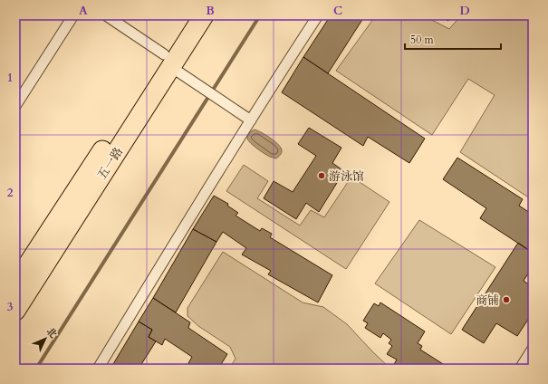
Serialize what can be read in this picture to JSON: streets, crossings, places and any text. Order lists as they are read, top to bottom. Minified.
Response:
{"streets":{"highway":["五一路"]},"places":["游泳馆","商铺"],"scale_bar":"50 m","north":"top right","grid":{"columns":["A","B","C","D"],"rows":["1","2","3"]}}
